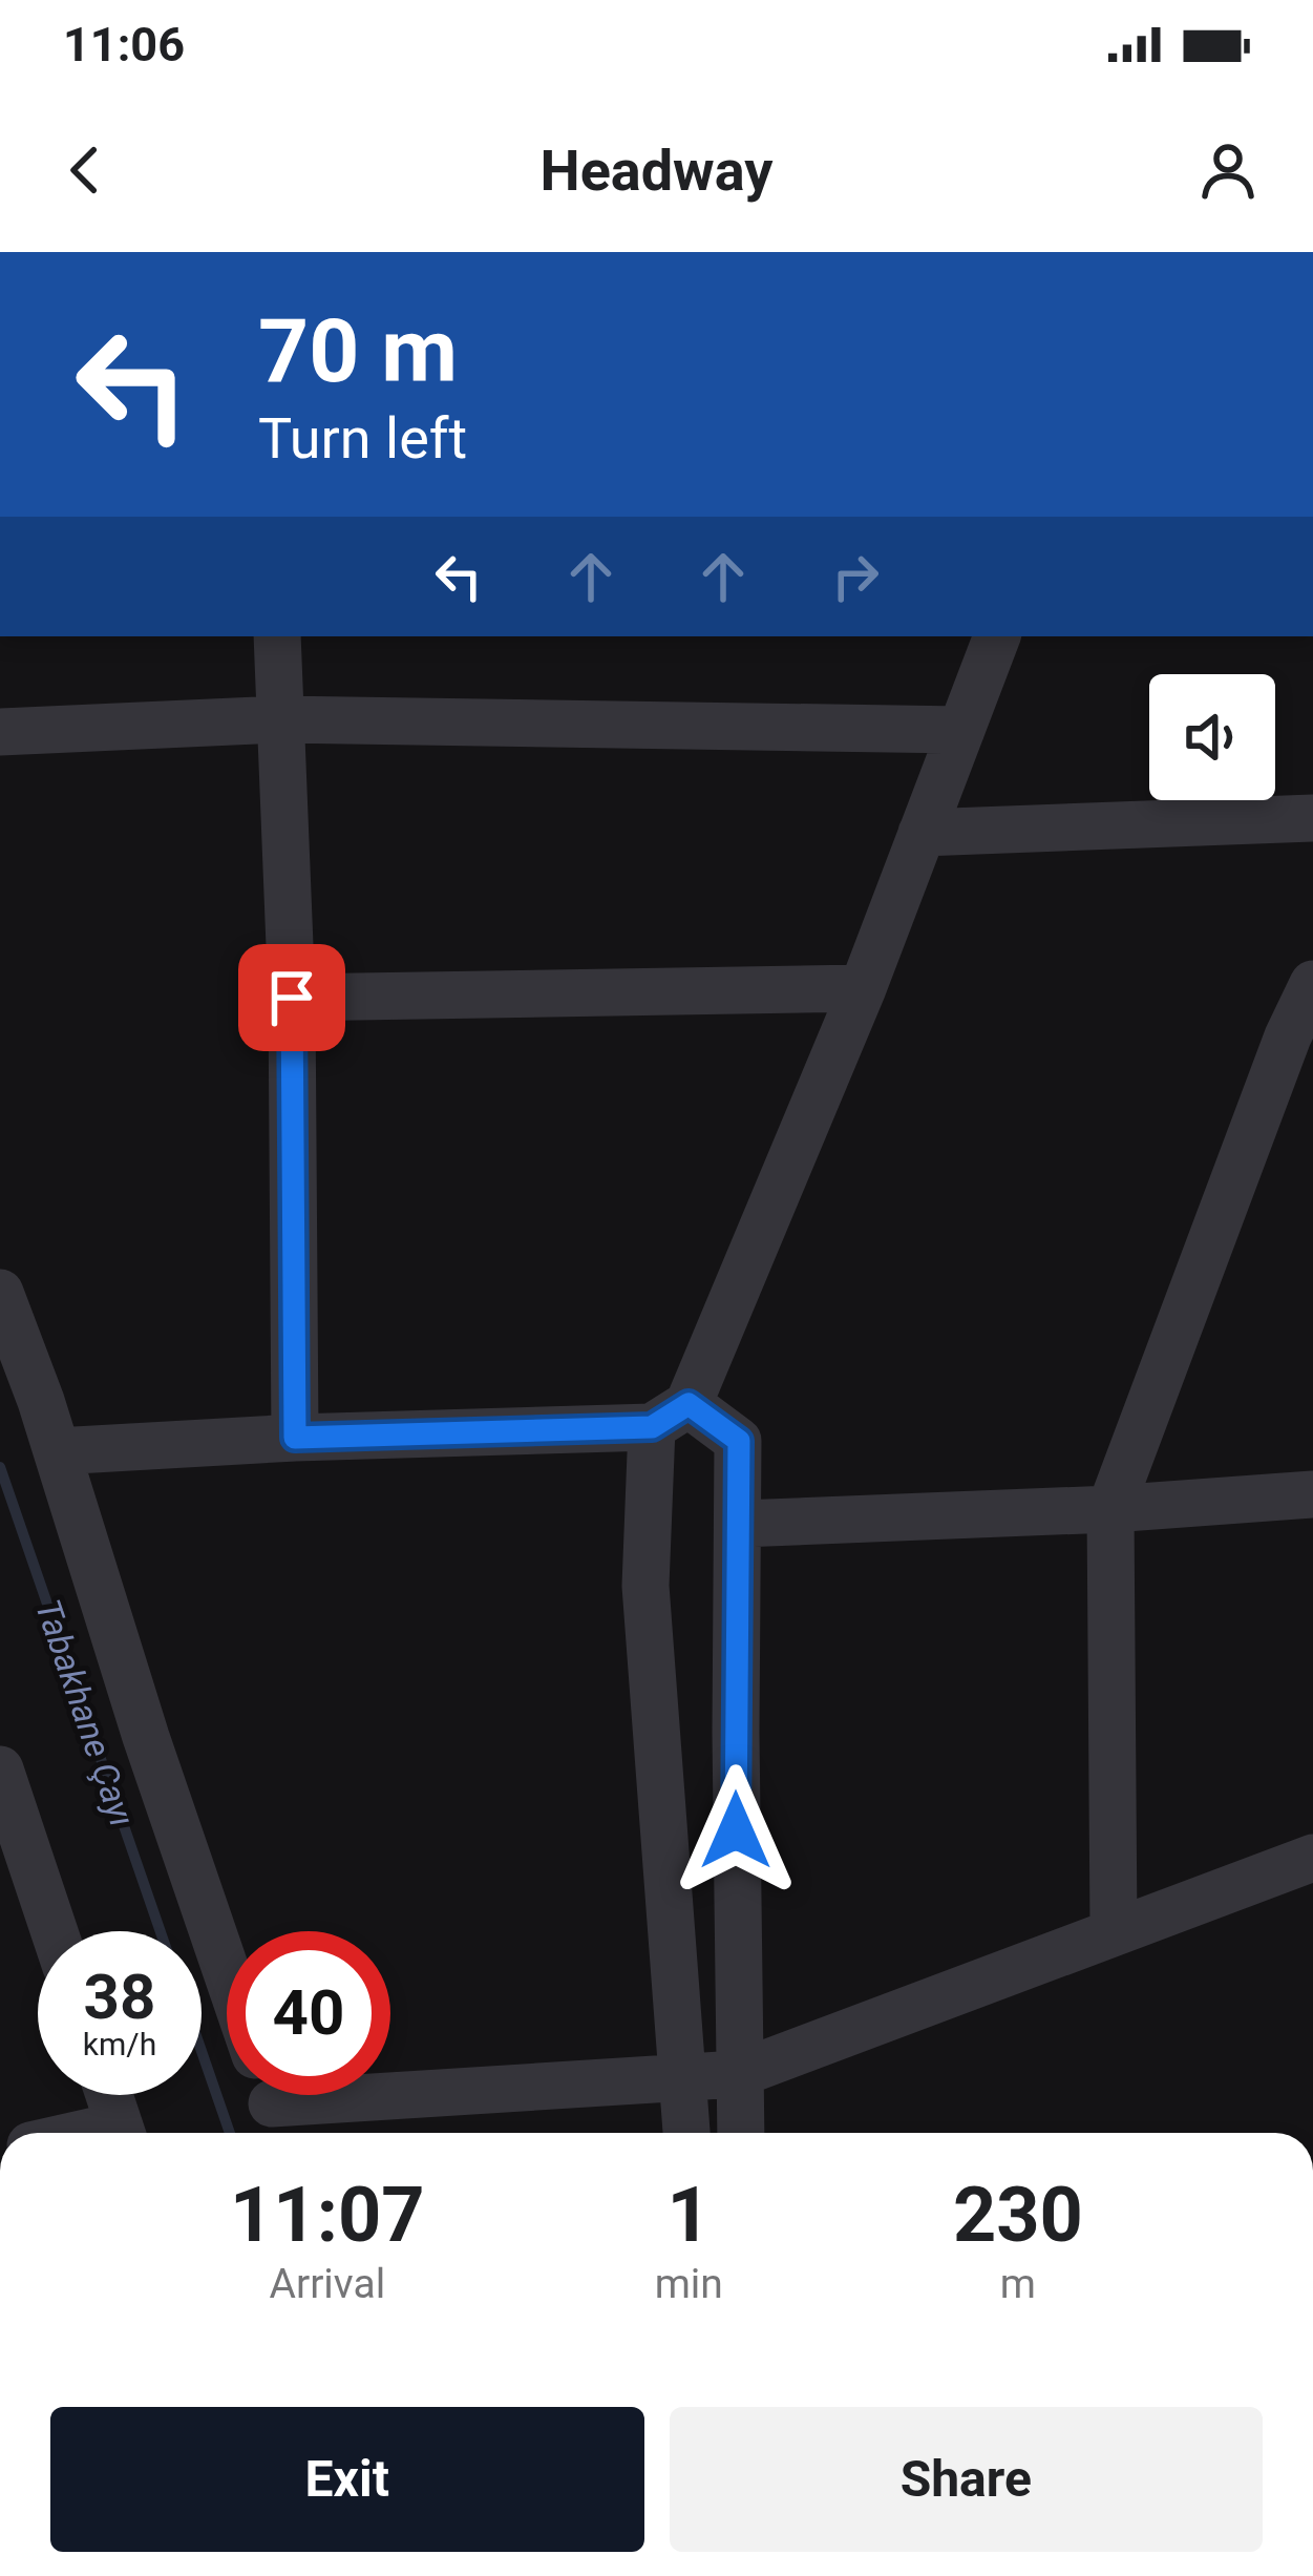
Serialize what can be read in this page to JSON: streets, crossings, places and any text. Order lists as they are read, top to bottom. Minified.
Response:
{"water":["Tabakhane Çayı"],"page":{"status":"11:06","header":"Headway","turn":["70 m","Turn left"],"speed":"38 km/h","limit":"40","eta":["11:07","Arrival","1","min","230","m"],"buttons":["Exit","Share"]}}
